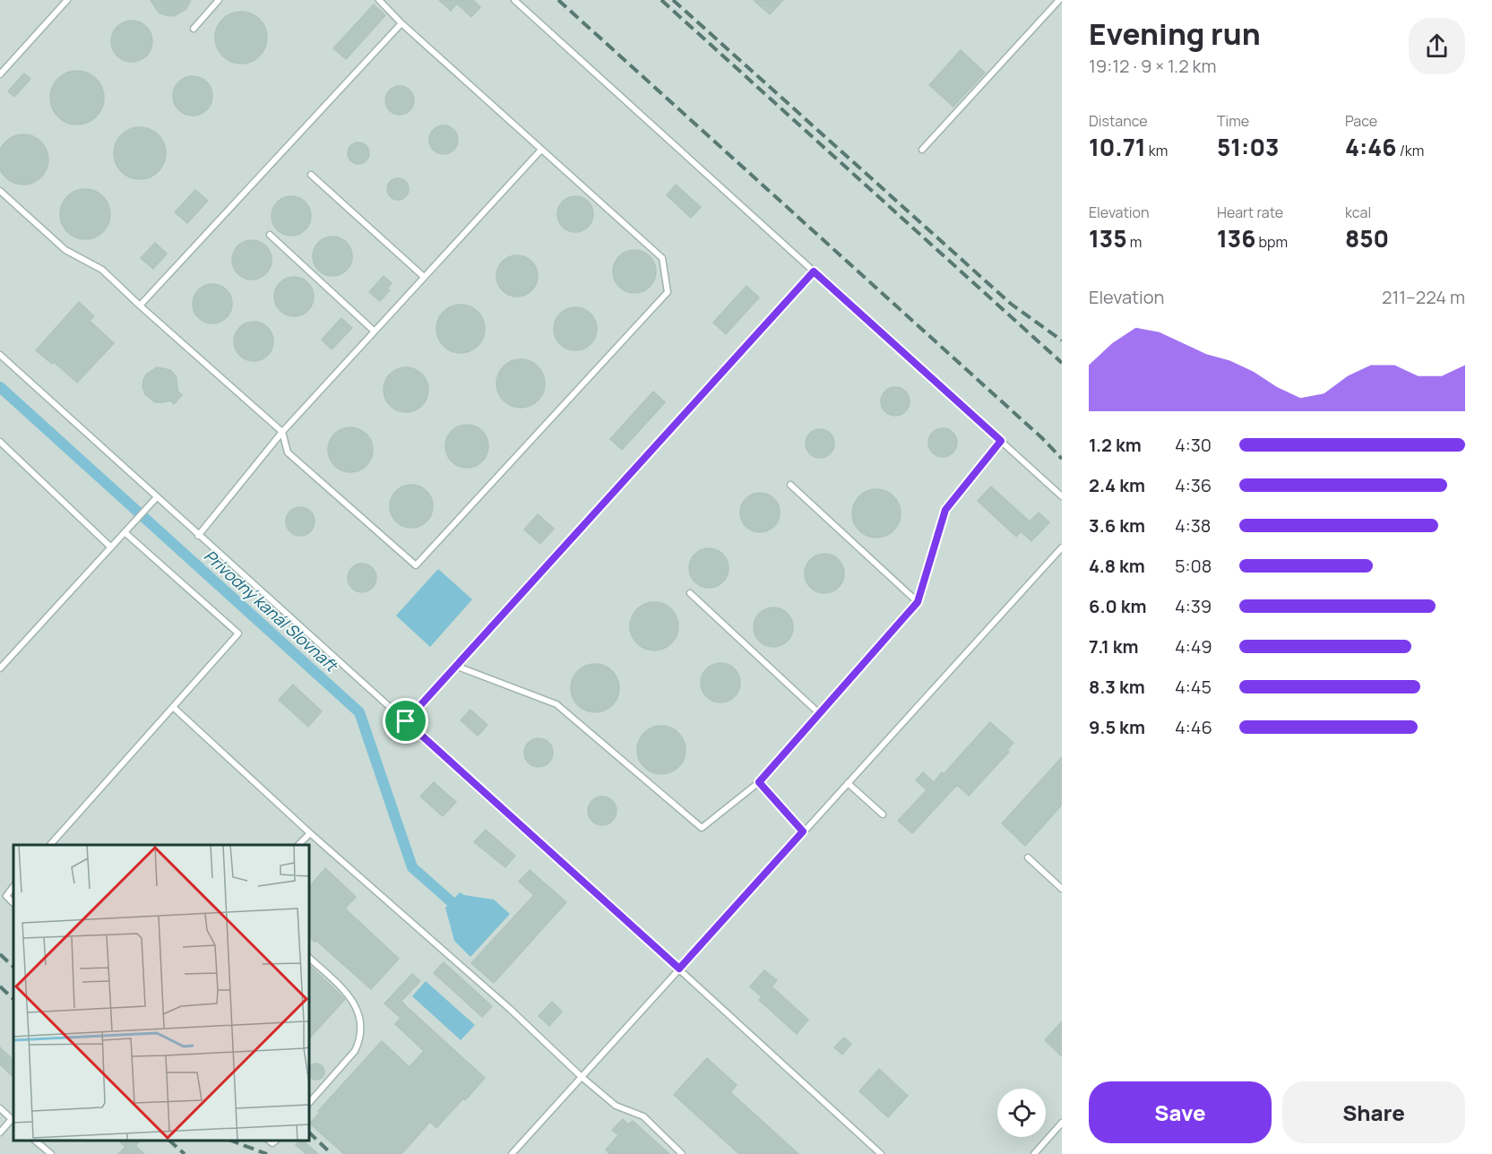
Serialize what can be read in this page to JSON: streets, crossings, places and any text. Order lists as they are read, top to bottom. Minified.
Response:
{"water":["Prívodný kanál Slovnaft"],"page":{"heading":["Evening run","19:12 · 9 × 1.2 km"],"stats":[["Distance","10.71 km"],["Time","51:03"],["Pace","4:46 /km"],["Elevation","135 m"],["Heart rate","136 bpm"],["kcal","850"]],"chart":["Elevation","211–224 m"],"list":[{"name":"1.2 km","note":"4:30"},{"name":"2.4 km","note":"4:36"},{"name":"3.6 km","note":"4:38"},{"name":"4.8 km","note":"5:08"},{"name":"6.0 km","note":"4:39"},{"name":"7.1 km","note":"4:49"},{"name":"8.3 km","note":"4:45"},{"name":"9.5 km","note":"4:46"}],"buttons":["Save","Share"]}}
